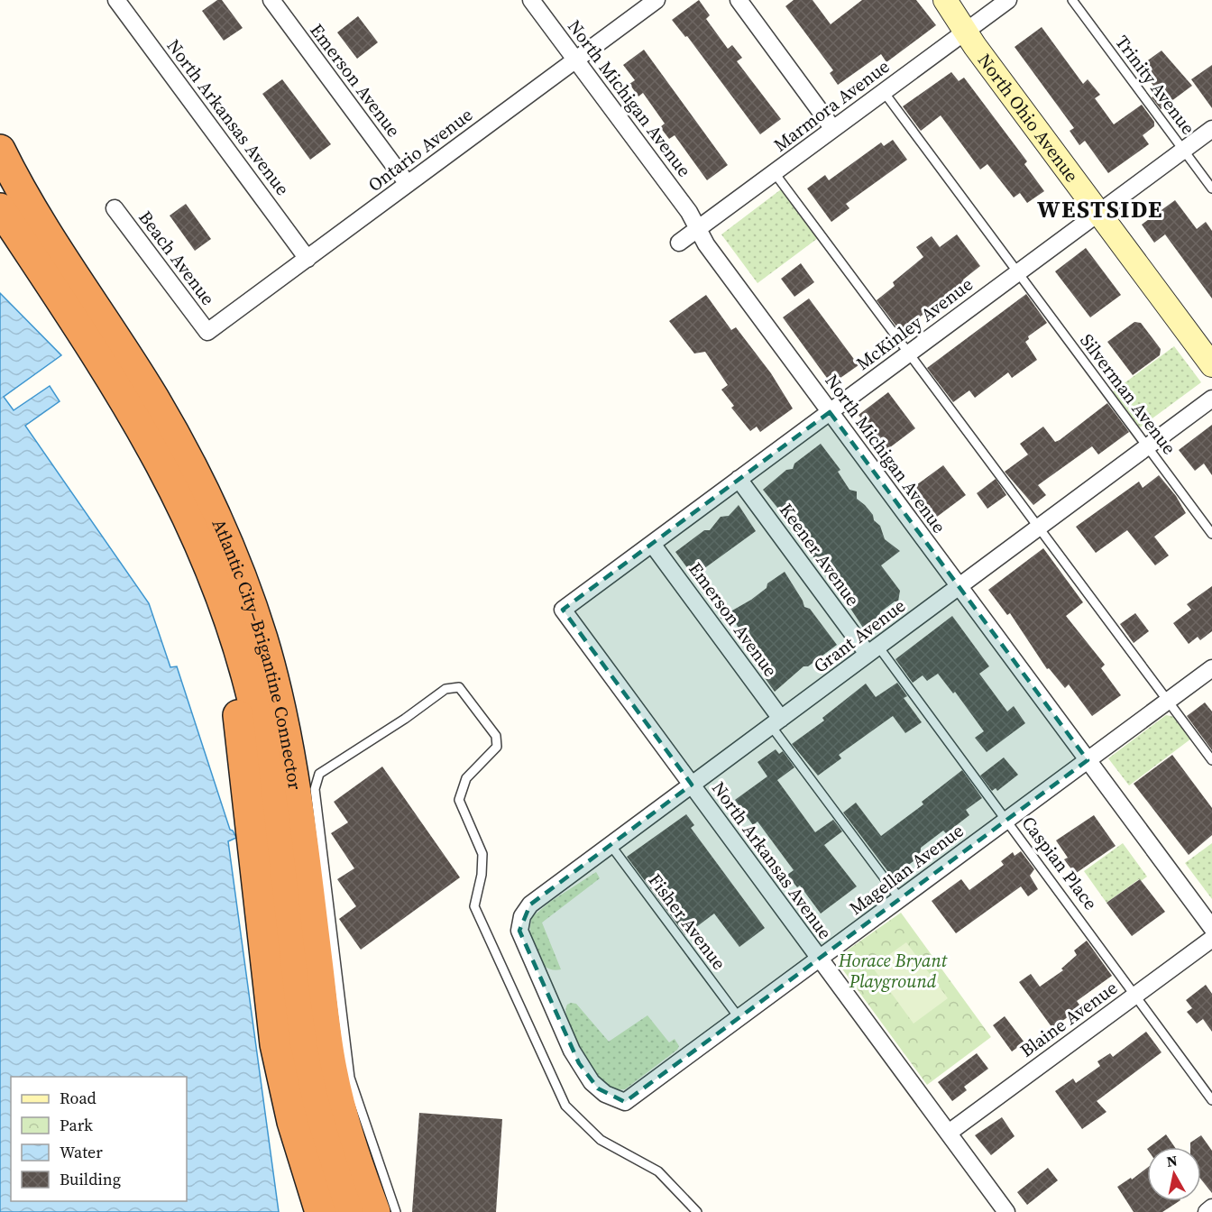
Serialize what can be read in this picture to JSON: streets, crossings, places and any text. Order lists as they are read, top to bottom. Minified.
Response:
{"streets":{"highway":["Atlantic City–Brigantine Connector"],"street":["Emerson Avenue","North Michigan Avenue","Marmora Avenue","North Arkansas Avenue","North Ohio Avenue","Ontario Avenue","Beach Avenue","McKinley Avenue","Keener Avenue","Grant Avenue","Magellan Avenue","Blaine Avenue"],"lane":["Trinity Avenue","Silverman Avenue","Caspian Place","Fisher Avenue"]},"crossings":[["Emerson Avenue","Ontario Avenue"],["Emerson Avenue","McKinley Avenue"],["Emerson Avenue","Grant Avenue"],["Trinity Avenue","McKinley Avenue"],["North Michigan Avenue","Marmora Avenue"],["North Michigan Avenue","Ontario Avenue"],["North Michigan Avenue","McKinley Avenue"],["North Michigan Avenue","Grant Avenue"],["North Michigan Avenue","Magellan Avenue"],["Marmora Avenue","North Ohio Avenue"],["Marmora Avenue","Silverman Avenue"],["North Arkansas Avenue","Ontario Avenue"],["North Arkansas Avenue","McKinley Avenue"],["North Arkansas Avenue","Grant Avenue"],["North Arkansas Avenue","Magellan Avenue"],["North Arkansas Avenue","Blaine Avenue"],["North Ohio Avenue","McKinley Avenue"],["Ontario Avenue","Beach Avenue"],["McKinley Avenue","Silverman Avenue"],["McKinley Avenue","Keener Avenue"],["Silverman Avenue","Grant Avenue"],["Keener Avenue","Grant Avenue"],["Keener Avenue","Caspian Place"],["Grant Avenue","Caspian Place"],["Grant Avenue","Magellan Avenue"],["Grant Avenue","Fisher Avenue"],["Caspian Place","Magellan Avenue"],["Caspian Place","Blaine Avenue"],["Magellan Avenue","Fisher Avenue"]],"districts":["WESTSIDE"],"parks":["Horace Bryant Playground"],"legend":["Road","Park","Water","Building"],"north":"top"}
